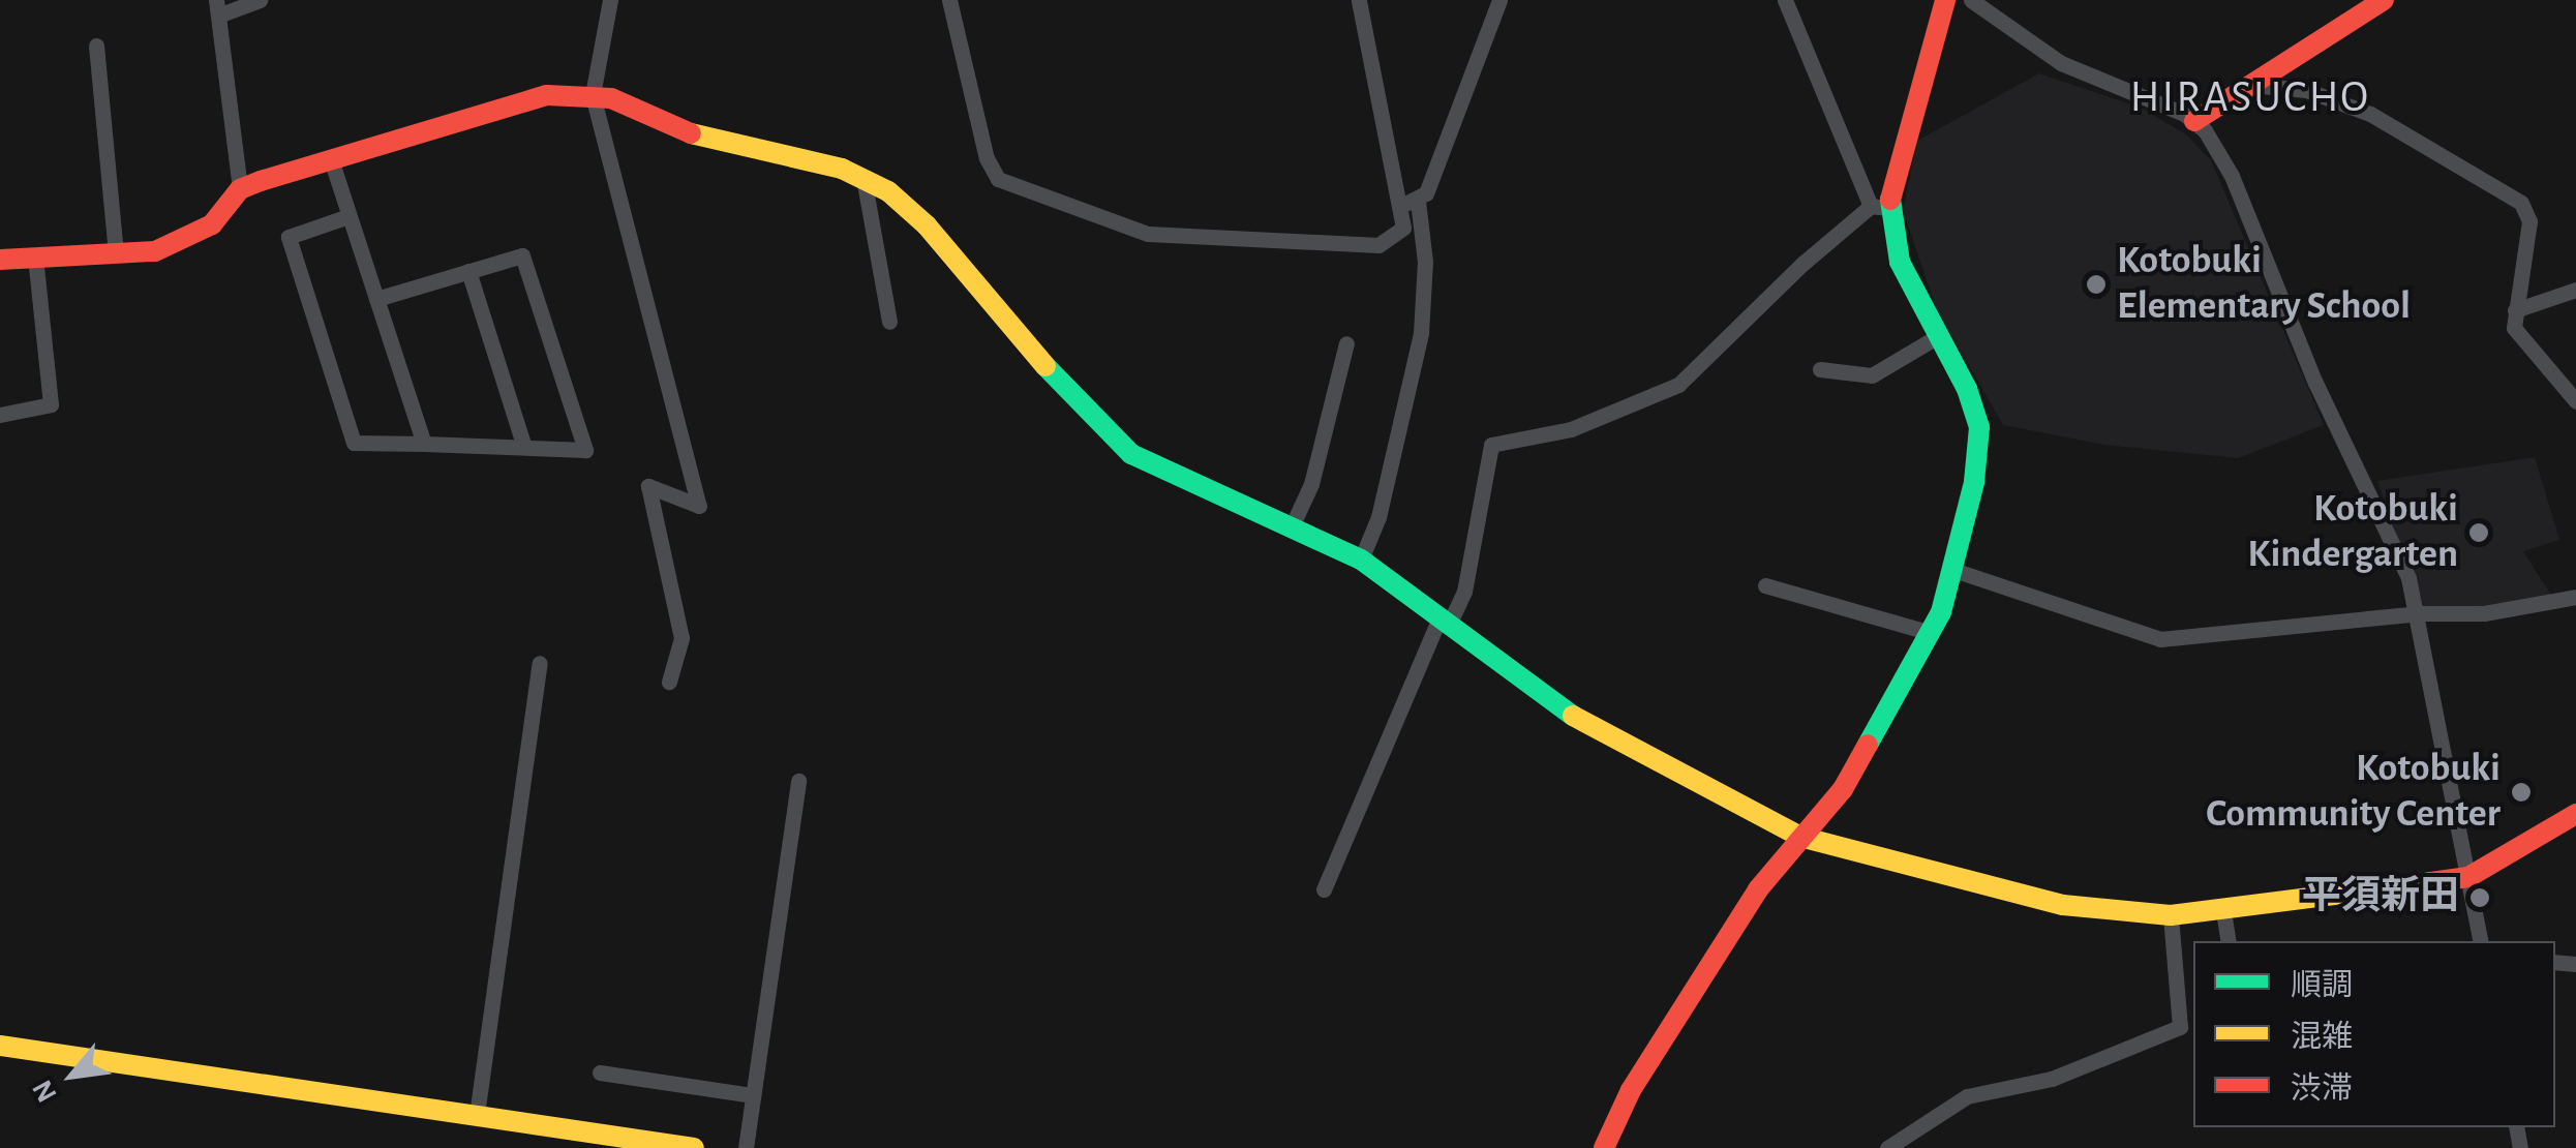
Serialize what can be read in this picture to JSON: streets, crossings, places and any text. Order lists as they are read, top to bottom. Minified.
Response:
{"districts":["HIRASUCHO"],"places":["Kotobuki Elementary School","Kotobuki Kindergarten","Kotobuki Community Center","平須新田"],"legend":["順調","混雑","渋滞"],"north":"bottom left"}
